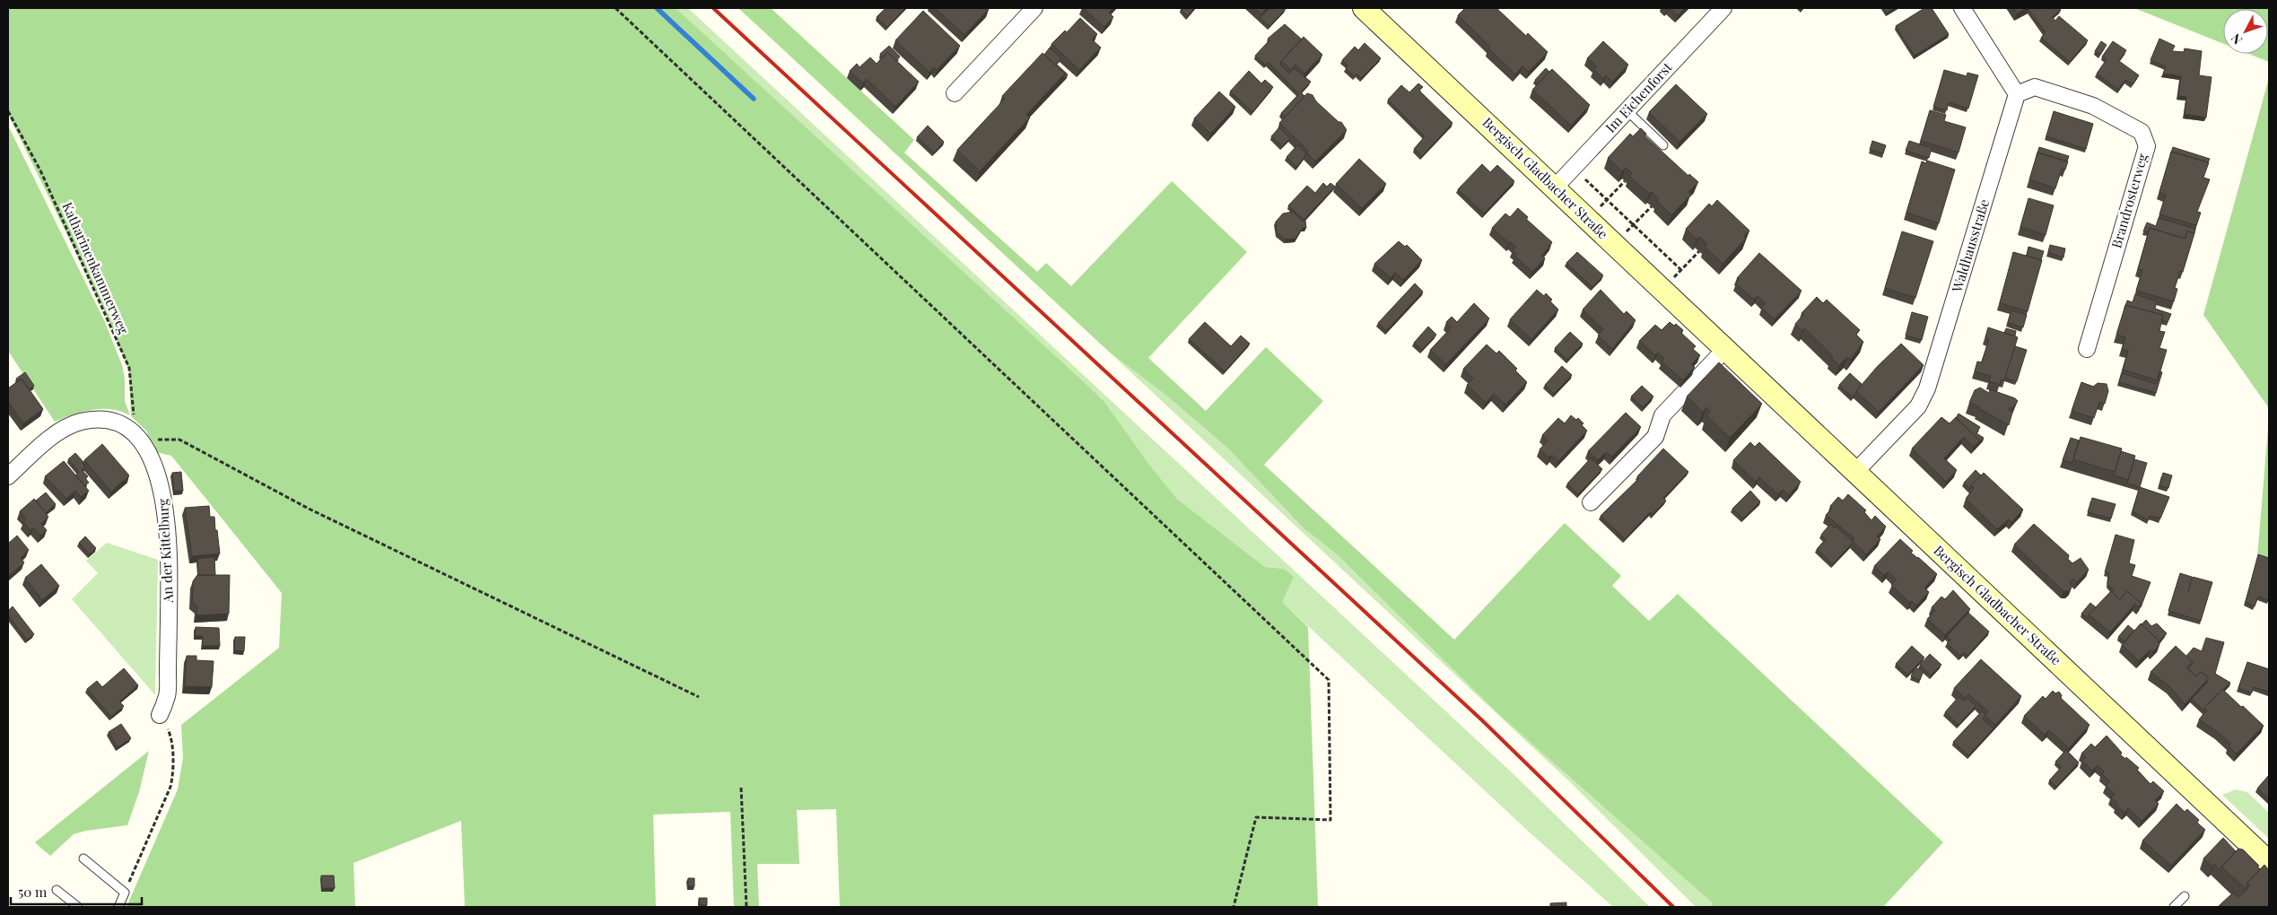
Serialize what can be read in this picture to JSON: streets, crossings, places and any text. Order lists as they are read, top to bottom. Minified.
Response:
{"streets":{"main road":["Bergisch Gladbacher Straße"],"street":["Im Eichenforst","Brandrosterweg","Waldhausstraße","An der Kittelburg"],"path":["Katharinenkammerweg"]},"crossings":[["Im Eichenforst","Bergisch Gladbacher Straße"],["Bergisch Gladbacher Straße","Waldhausstraße"],["Brandrosterweg","Waldhausstraße"],["Katharinenkammerweg","An der Kittelburg"]],"scale_bar":"50 m","north":"bottom left"}
